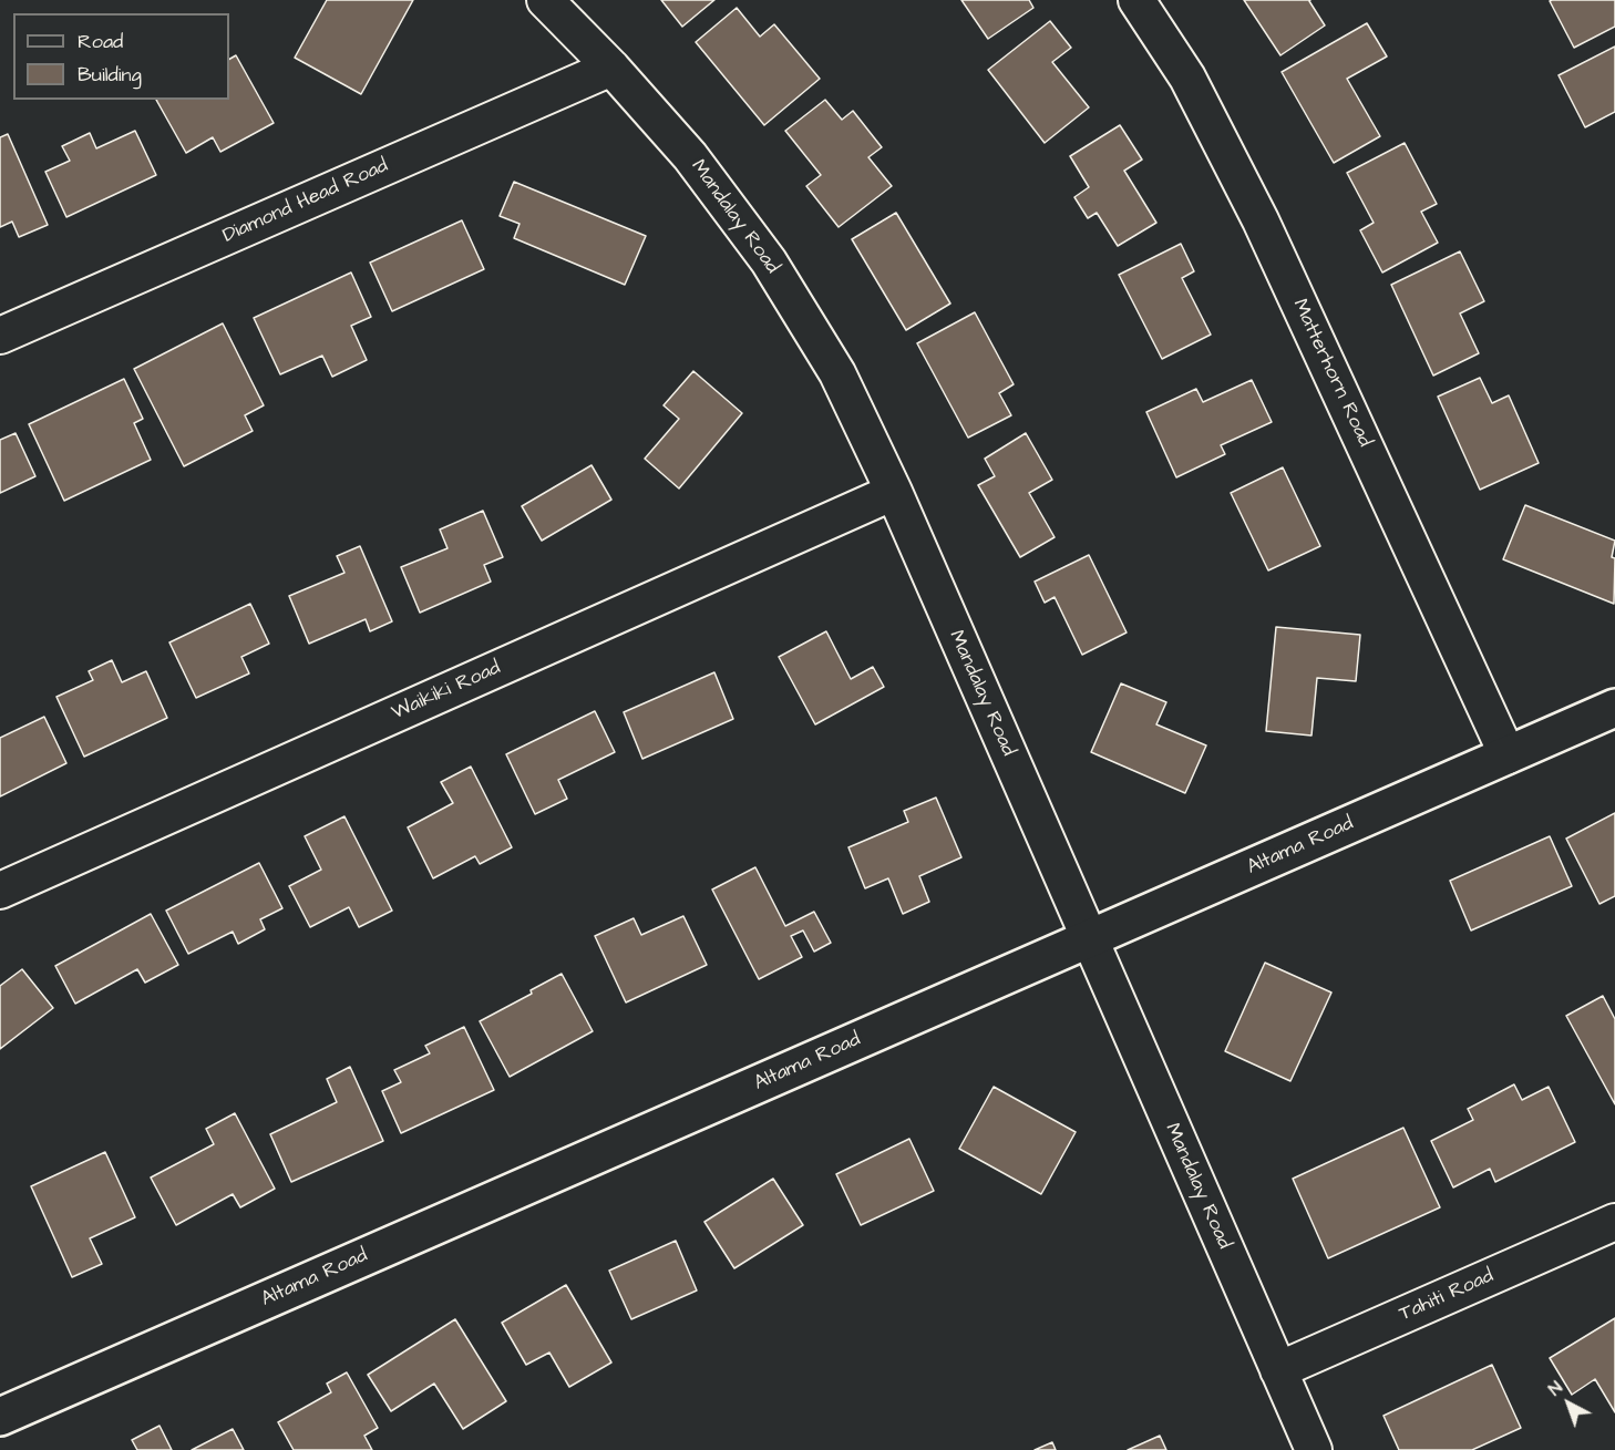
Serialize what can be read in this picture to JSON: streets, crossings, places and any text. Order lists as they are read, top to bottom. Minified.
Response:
{"streets":{"street":["Diamond Head Road","Mandalay Road","Matterhorn Road","Waikiki Road","Altama Road","Tahiti Road"]},"crossings":[["Diamond Head Road","Mandalay Road"],["Mandalay Road","Waikiki Road"],["Mandalay Road","Altama Road"],["Mandalay Road","Tahiti Road"],["Matterhorn Road","Altama Road"]],"legend":["Road","Building"],"north":"top left"}
